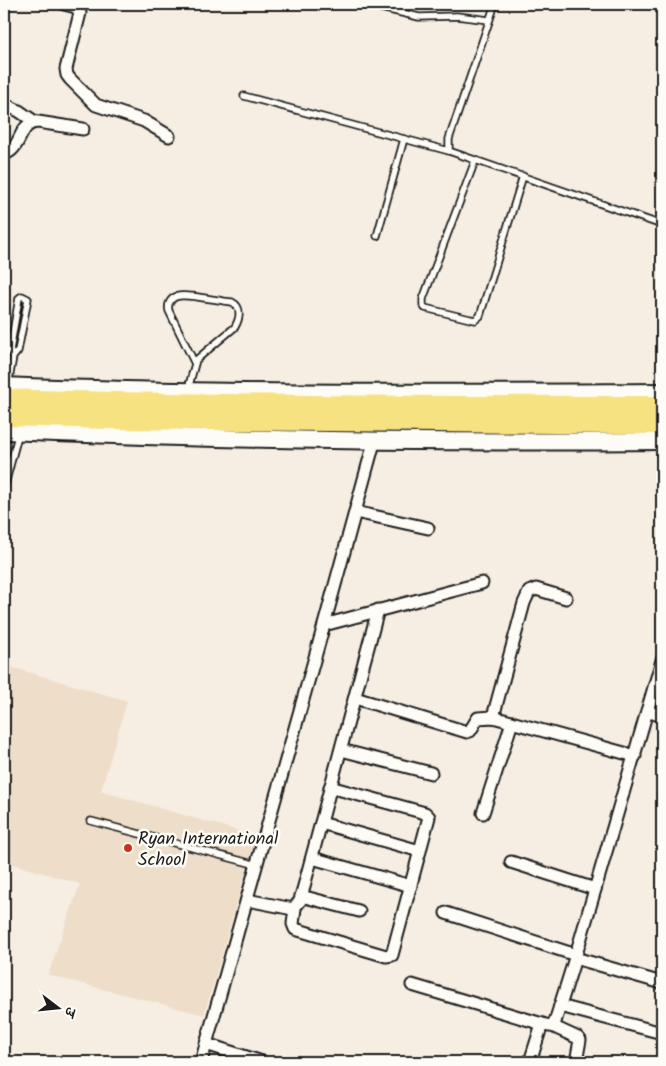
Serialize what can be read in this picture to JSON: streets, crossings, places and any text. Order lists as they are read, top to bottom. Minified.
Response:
{"places":["Ryan International School"],"north":"right"}
